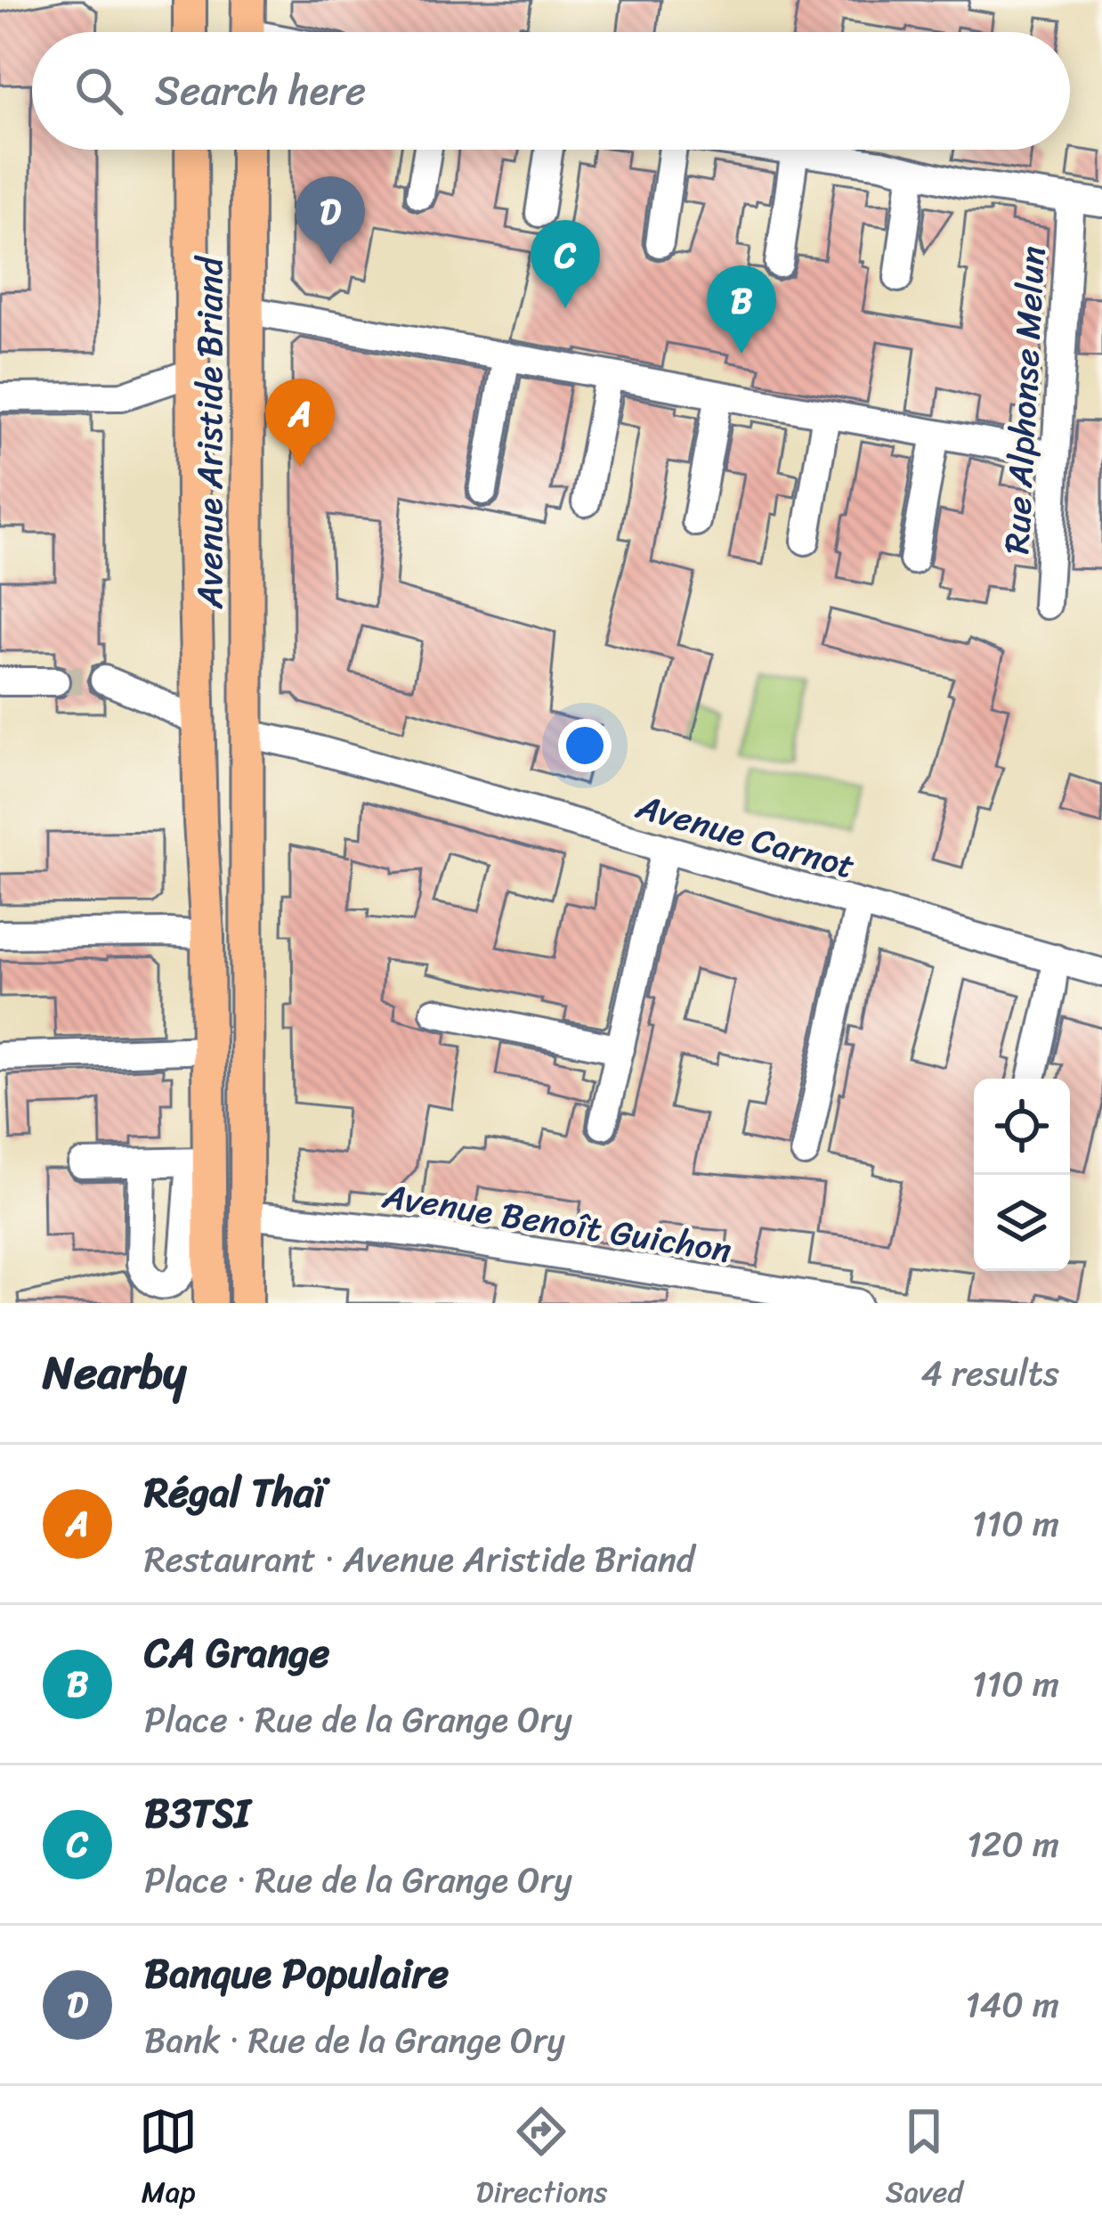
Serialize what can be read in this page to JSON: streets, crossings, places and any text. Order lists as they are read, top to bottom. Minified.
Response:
{"streets":{"main road":["Avenue Aristide Briand"],"street":["Rue Alphonse Melun","Avenue Carnot","Avenue Benoît Guichon"]},"crossings":[["Avenue Aristide Briand","Avenue Carnot"],["Avenue Aristide Briand","Avenue Benoît Guichon"]],"page":{"search":"Search here","pins":["D","C","B","A"],"heading":["Nearby","4 results"],"list":[{"mark":"A","name":"Régal Thaï","note":"Restaurant · Avenue Aristide Briand","value":"110 m"},{"mark":"B","name":"CA Grange","note":"Place · Rue de la Grange Ory","value":"110 m"},{"mark":"C","name":"B3TSI","note":"Place · Rue de la Grange Ory","value":"120 m"},{"mark":"D","name":"Banque Populaire","note":"Bank · Rue de la Grange Ory","value":"140 m"}],"nav":["Map","Directions","Saved"]}}
